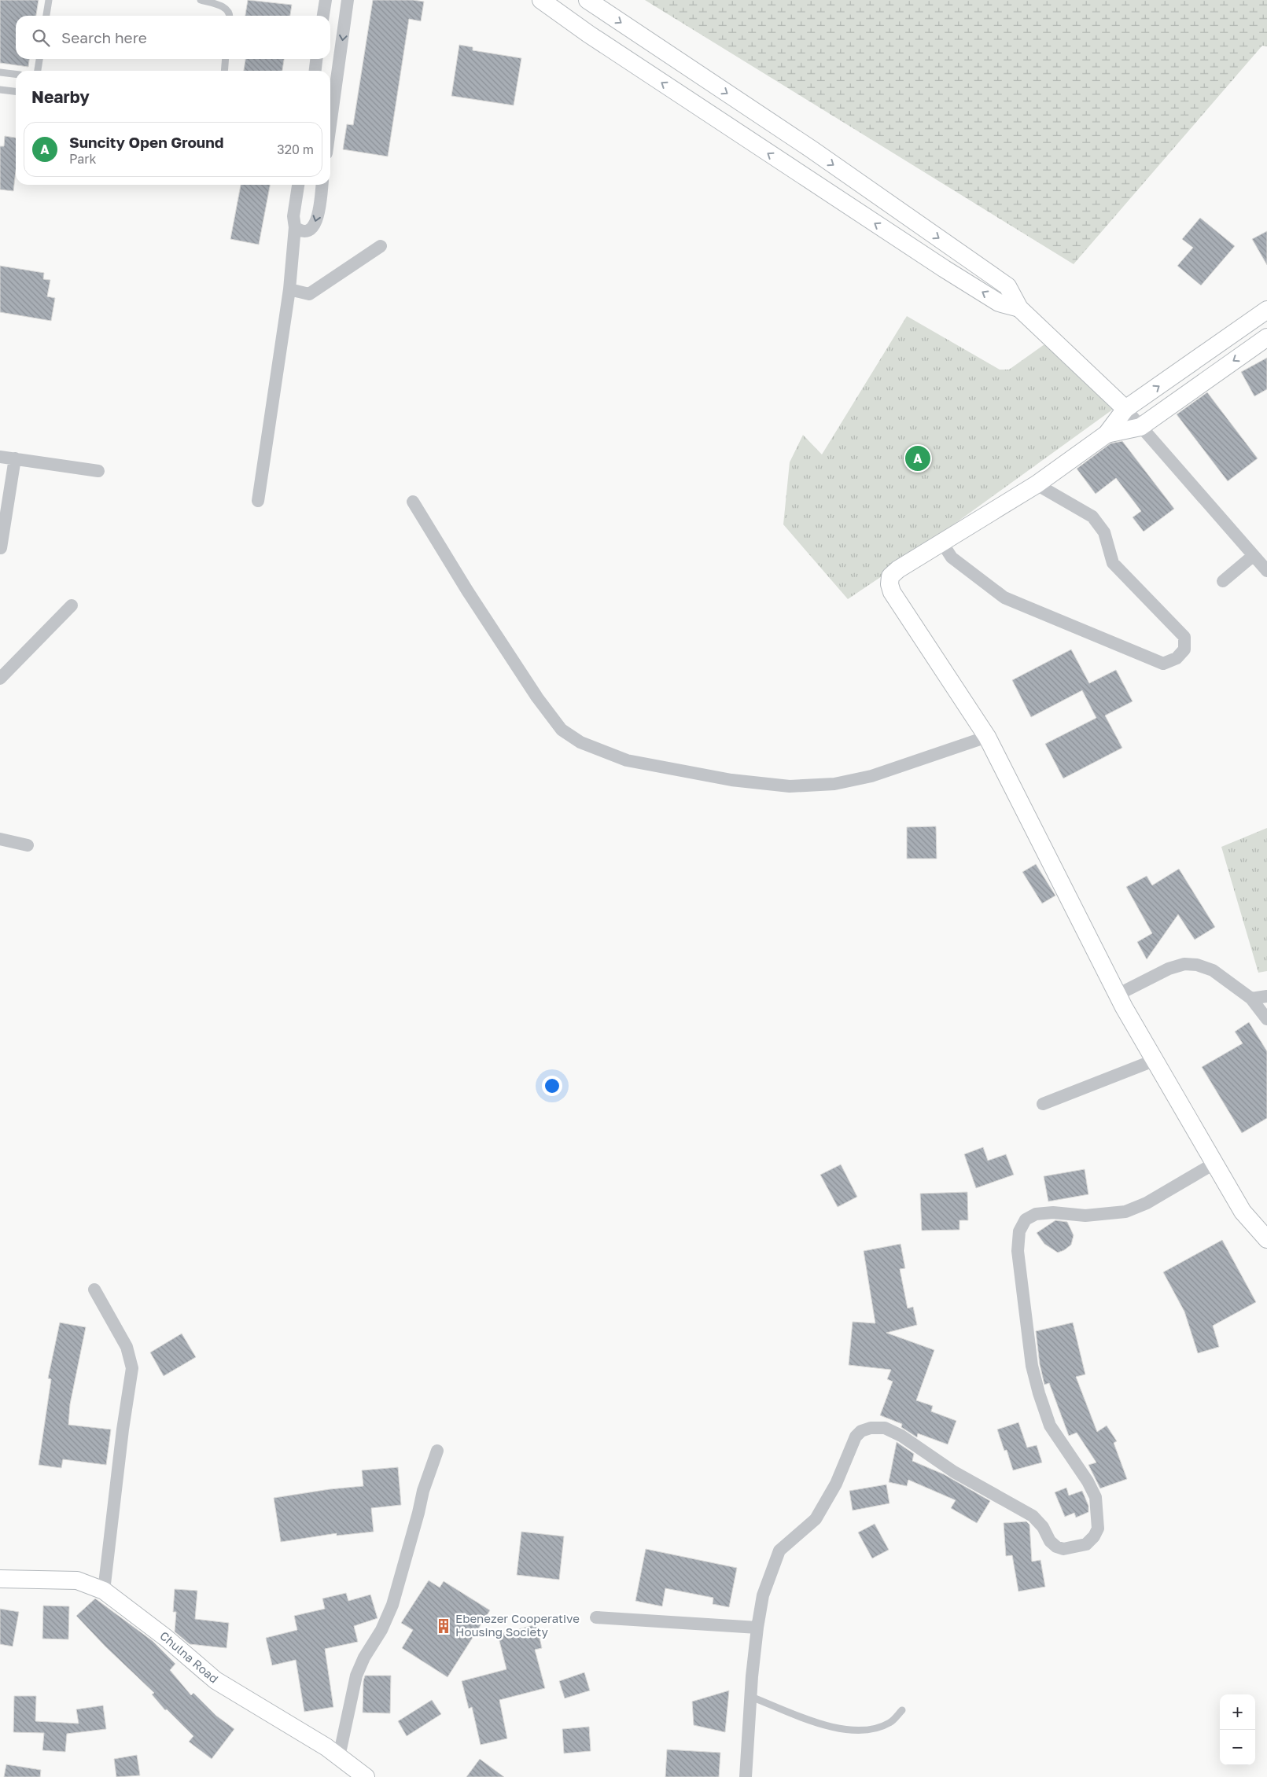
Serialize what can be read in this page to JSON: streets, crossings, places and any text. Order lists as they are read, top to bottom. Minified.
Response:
{"streets":{"street":["Chulna Road"]},"places":{"building":["Ebenezer Cooperative Housing Society"]},"page":{"search":"Search here","heading":"Nearby","list":[{"mark":"A","name":"Suncity Open Ground","note":"Park","value":"320 m"}],"pins":"A","map_buttons":["+","−"]}}
